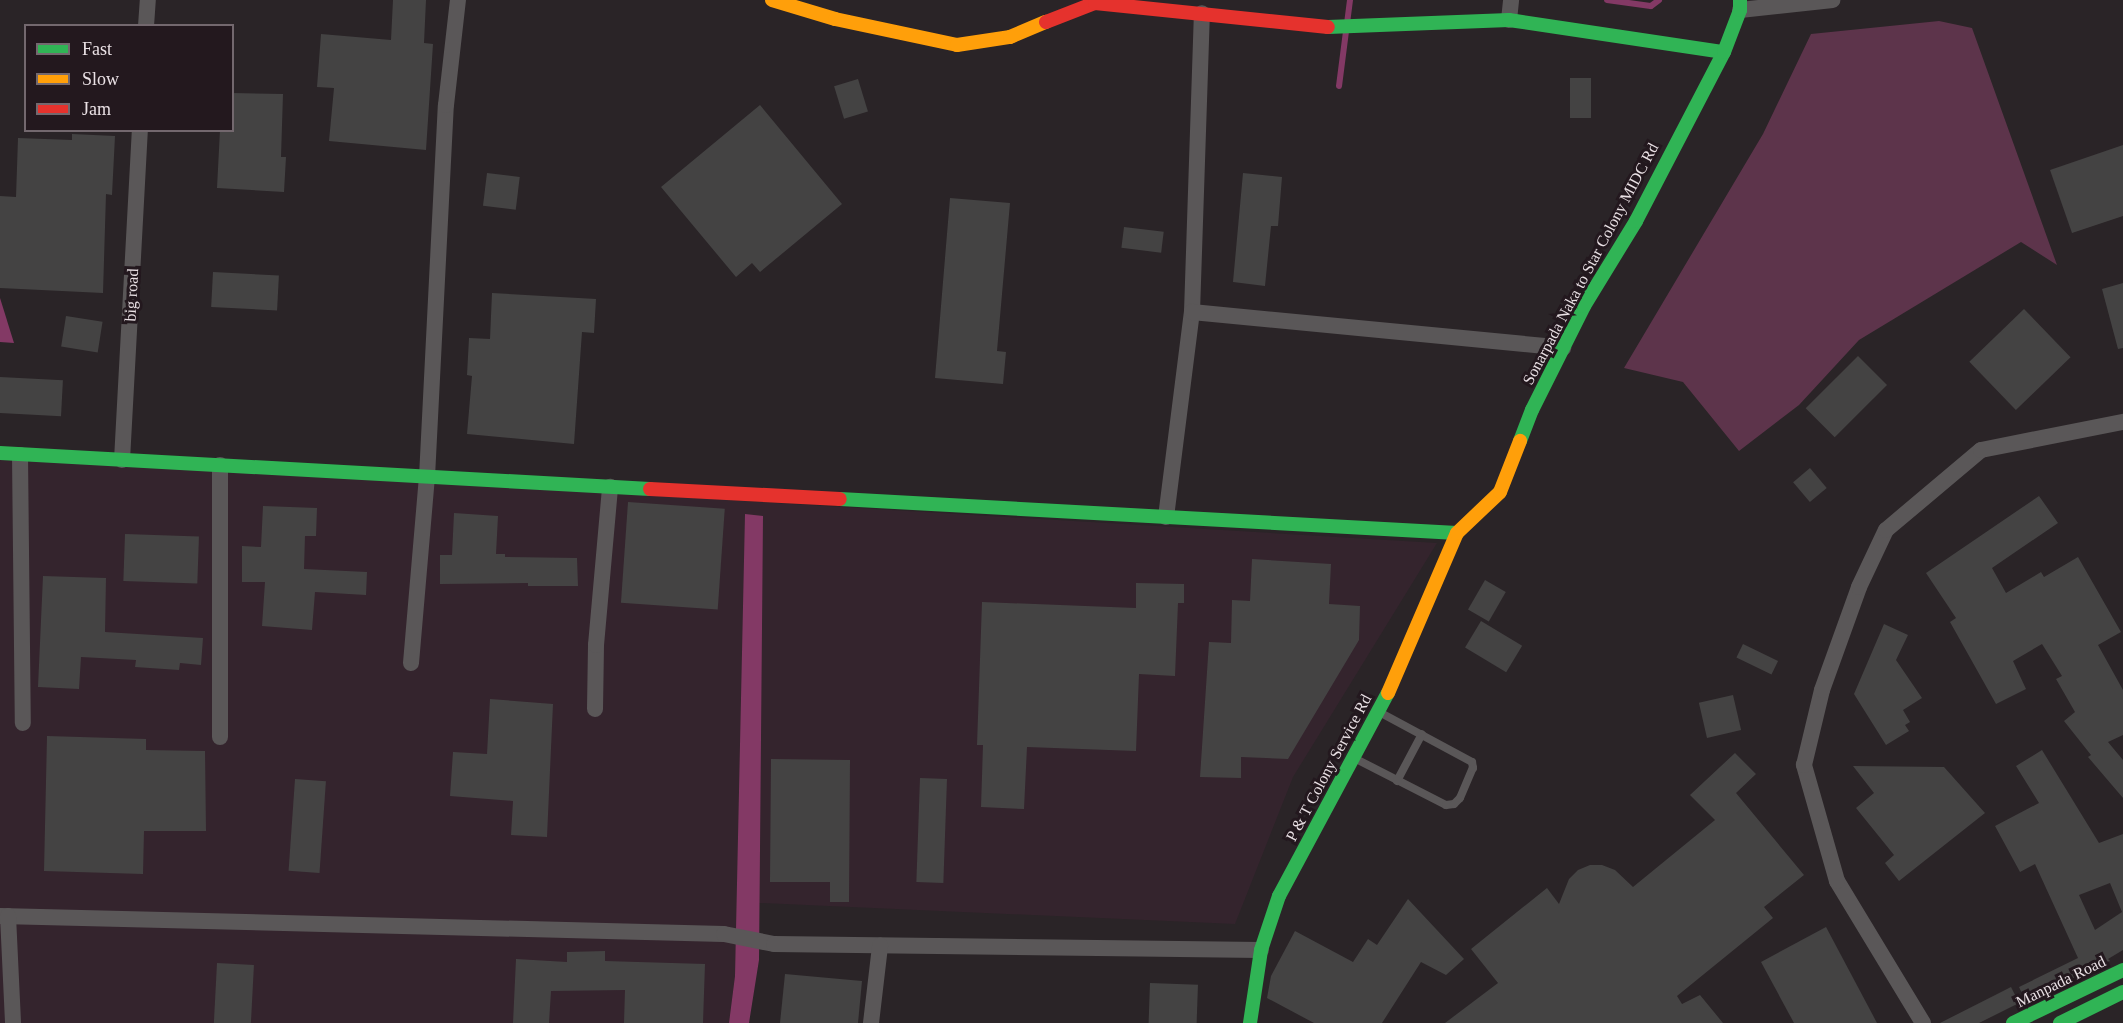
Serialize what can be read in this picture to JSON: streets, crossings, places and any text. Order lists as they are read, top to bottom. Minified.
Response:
{"streets":{"street":["Sonarpada Naka to Star Colony MIDC Rd","big road","P & T Colony Service Rd","Manpada Road"]},"crossings":[["Sonarpada Naka to Star Colony MIDC Rd","P & T Colony Service Rd"]],"legend":["Fast","Slow","Jam"]}
